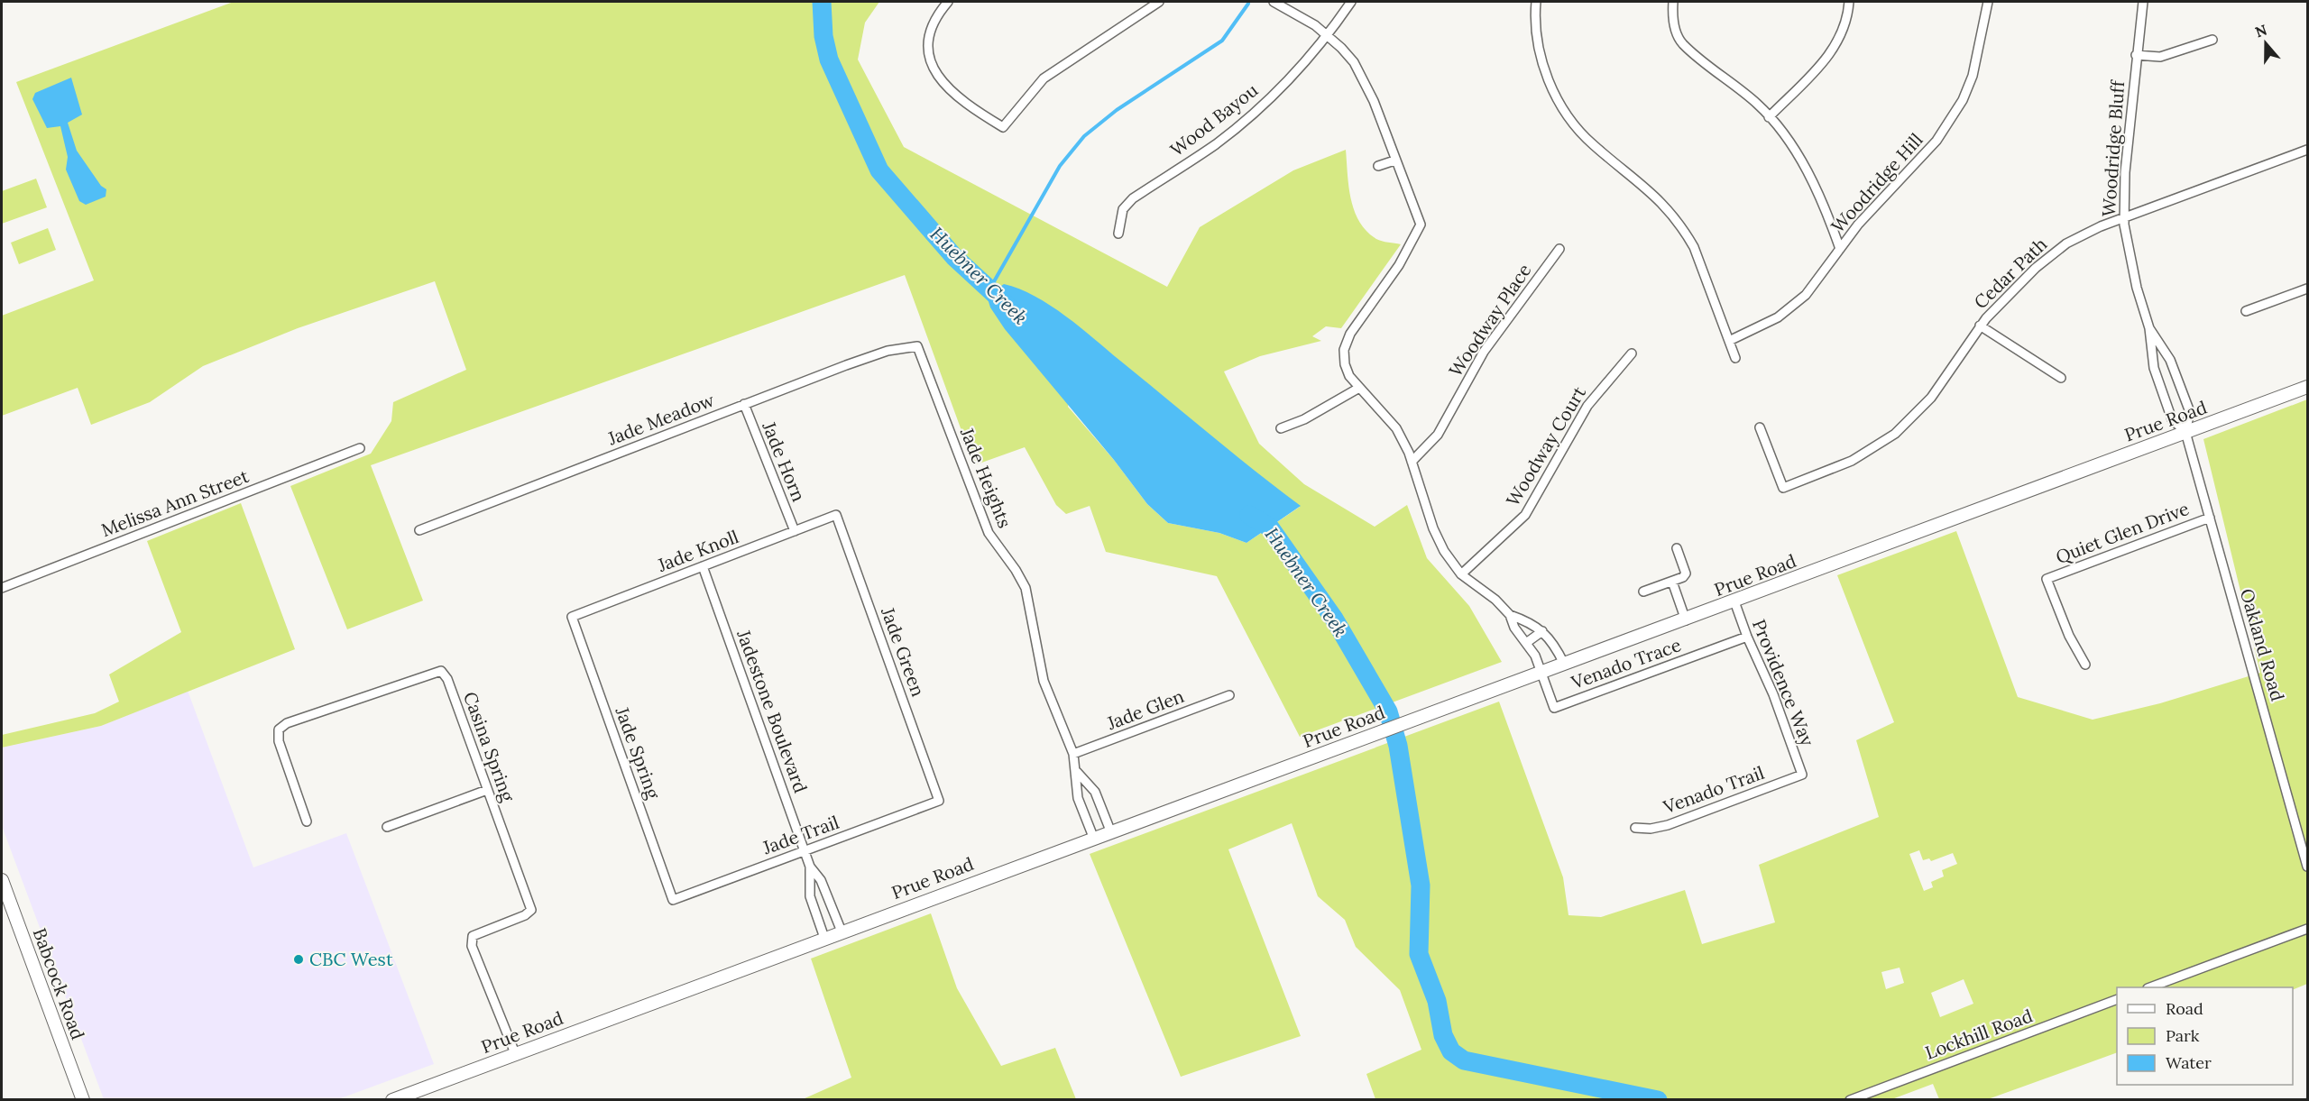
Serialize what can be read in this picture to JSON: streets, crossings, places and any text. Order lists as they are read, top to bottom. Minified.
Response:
{"streets":{"main road":["Prue Road","Babcock Road"],"street":["Wood Bayou","Woodridge Bluff","Woodridge Hill","Cedar Path","Woodway Place","Jade Meadow","Woodway Court","Jade Horn","Jade Heights","Melissa Ann Street","Quiet Glen Drive","Jade Knoll","Oakland Road","Jade Green","Venado Trace","Providence Way","Jade Glen","Jadestone Boulevard","Casina Spring","Jade Spring","Venado Trail","Jade Trail","Lockhill Road"]},"crossings":[["Woodridge Bluff","Cedar Path"],["Woodridge Bluff","Prue Road"],["Woodridge Bluff","Oakland Road"],["Jade Meadow","Jade Horn"],["Jade Meadow","Jade Heights"],["Prue Road","Jade Heights"],["Prue Road","Oakland Road"],["Prue Road","Venado Trace"],["Prue Road","Providence Way"],["Prue Road","Jadestone Boulevard"],["Prue Road","Casina Spring"],["Jade Horn","Jade Knoll"],["Jade Heights","Jade Glen"],["Quiet Glen Drive","Oakland Road"],["Jade Knoll","Jade Green"],["Jade Knoll","Jadestone Boulevard"],["Jade Knoll","Jade Spring"],["Jade Green","Jade Trail"],["Venado Trace","Providence Way"],["Providence Way","Venado Trail"],["Jadestone Boulevard","Jade Trail"],["Jade Spring","Jade Trail"]],"water":["Huebner Creek"],"places":["CBC West"],"legend":["Road","Park","Water"],"north":"top"}
